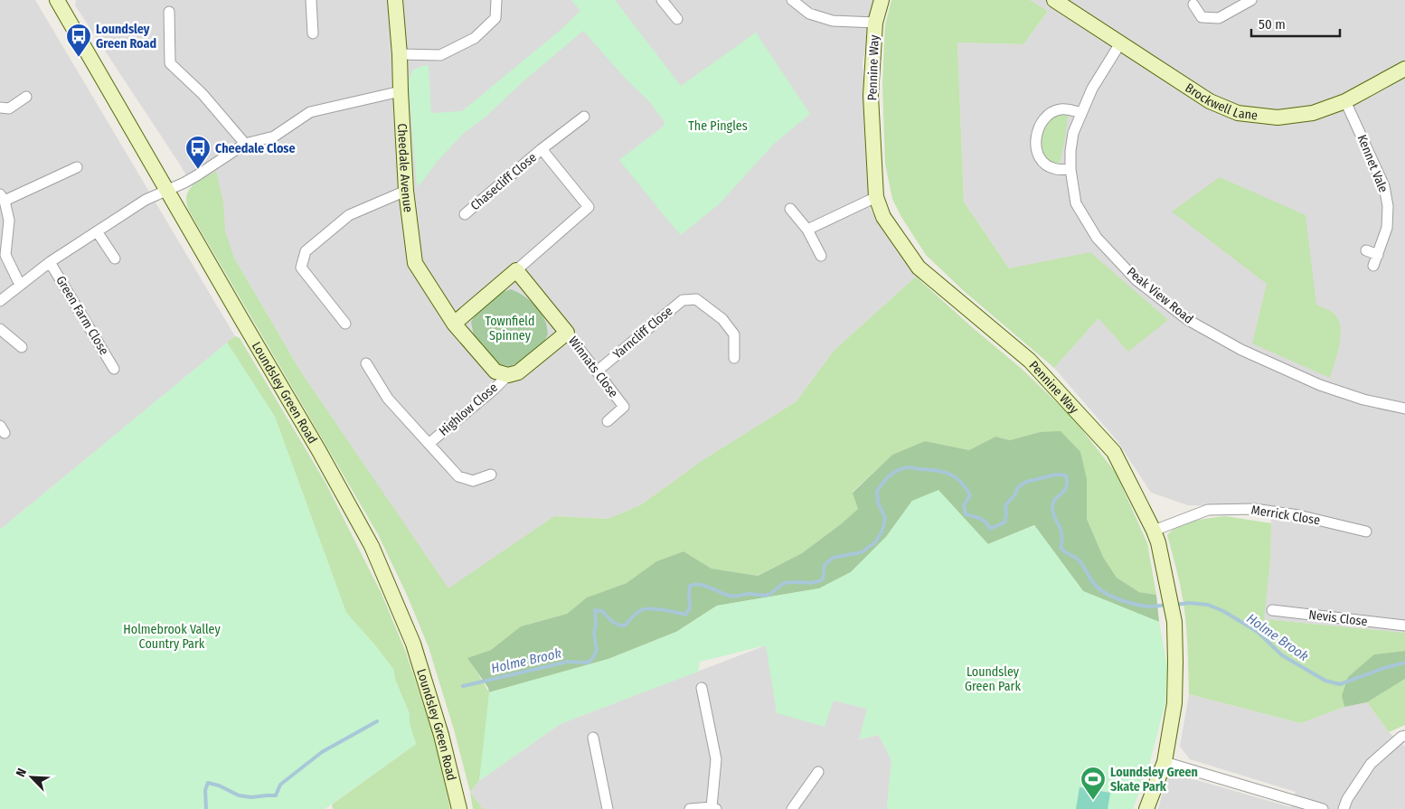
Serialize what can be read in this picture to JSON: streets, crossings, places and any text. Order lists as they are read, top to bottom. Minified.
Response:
{"streets":{"street":["Pennine Way","Brockwell Lane","Kennet Vale","Cheedale Avenue","Chasecliff Close","Peak View Road","Green Farm Close","Yarncliff Close","Winnats Close","Loundsley Green Road","Highlow Close","Merrick Close","Nevis Close"]},"crossings":[["Pennine Way","Merrick Close"],["Brockwell Lane","Kennet Vale"],["Brockwell Lane","Peak View Road"],["Cheedale Avenue","Highlow Close"],["Green Farm Close","Loundsley Green Road"],["Yarncliff Close","Winnats Close"]],"water":["Holme Brook"],"parks":["The Pingles","Townfield Spinney","Holmebrook Valley Country Park","Loundsley Green Park"],"places":{"bus stop":["Loundsley Green Road","Cheedale Close"],"sports":["Loundsley Green Skate Park"]},"scale_bar":"50 m","north":"top left"}
